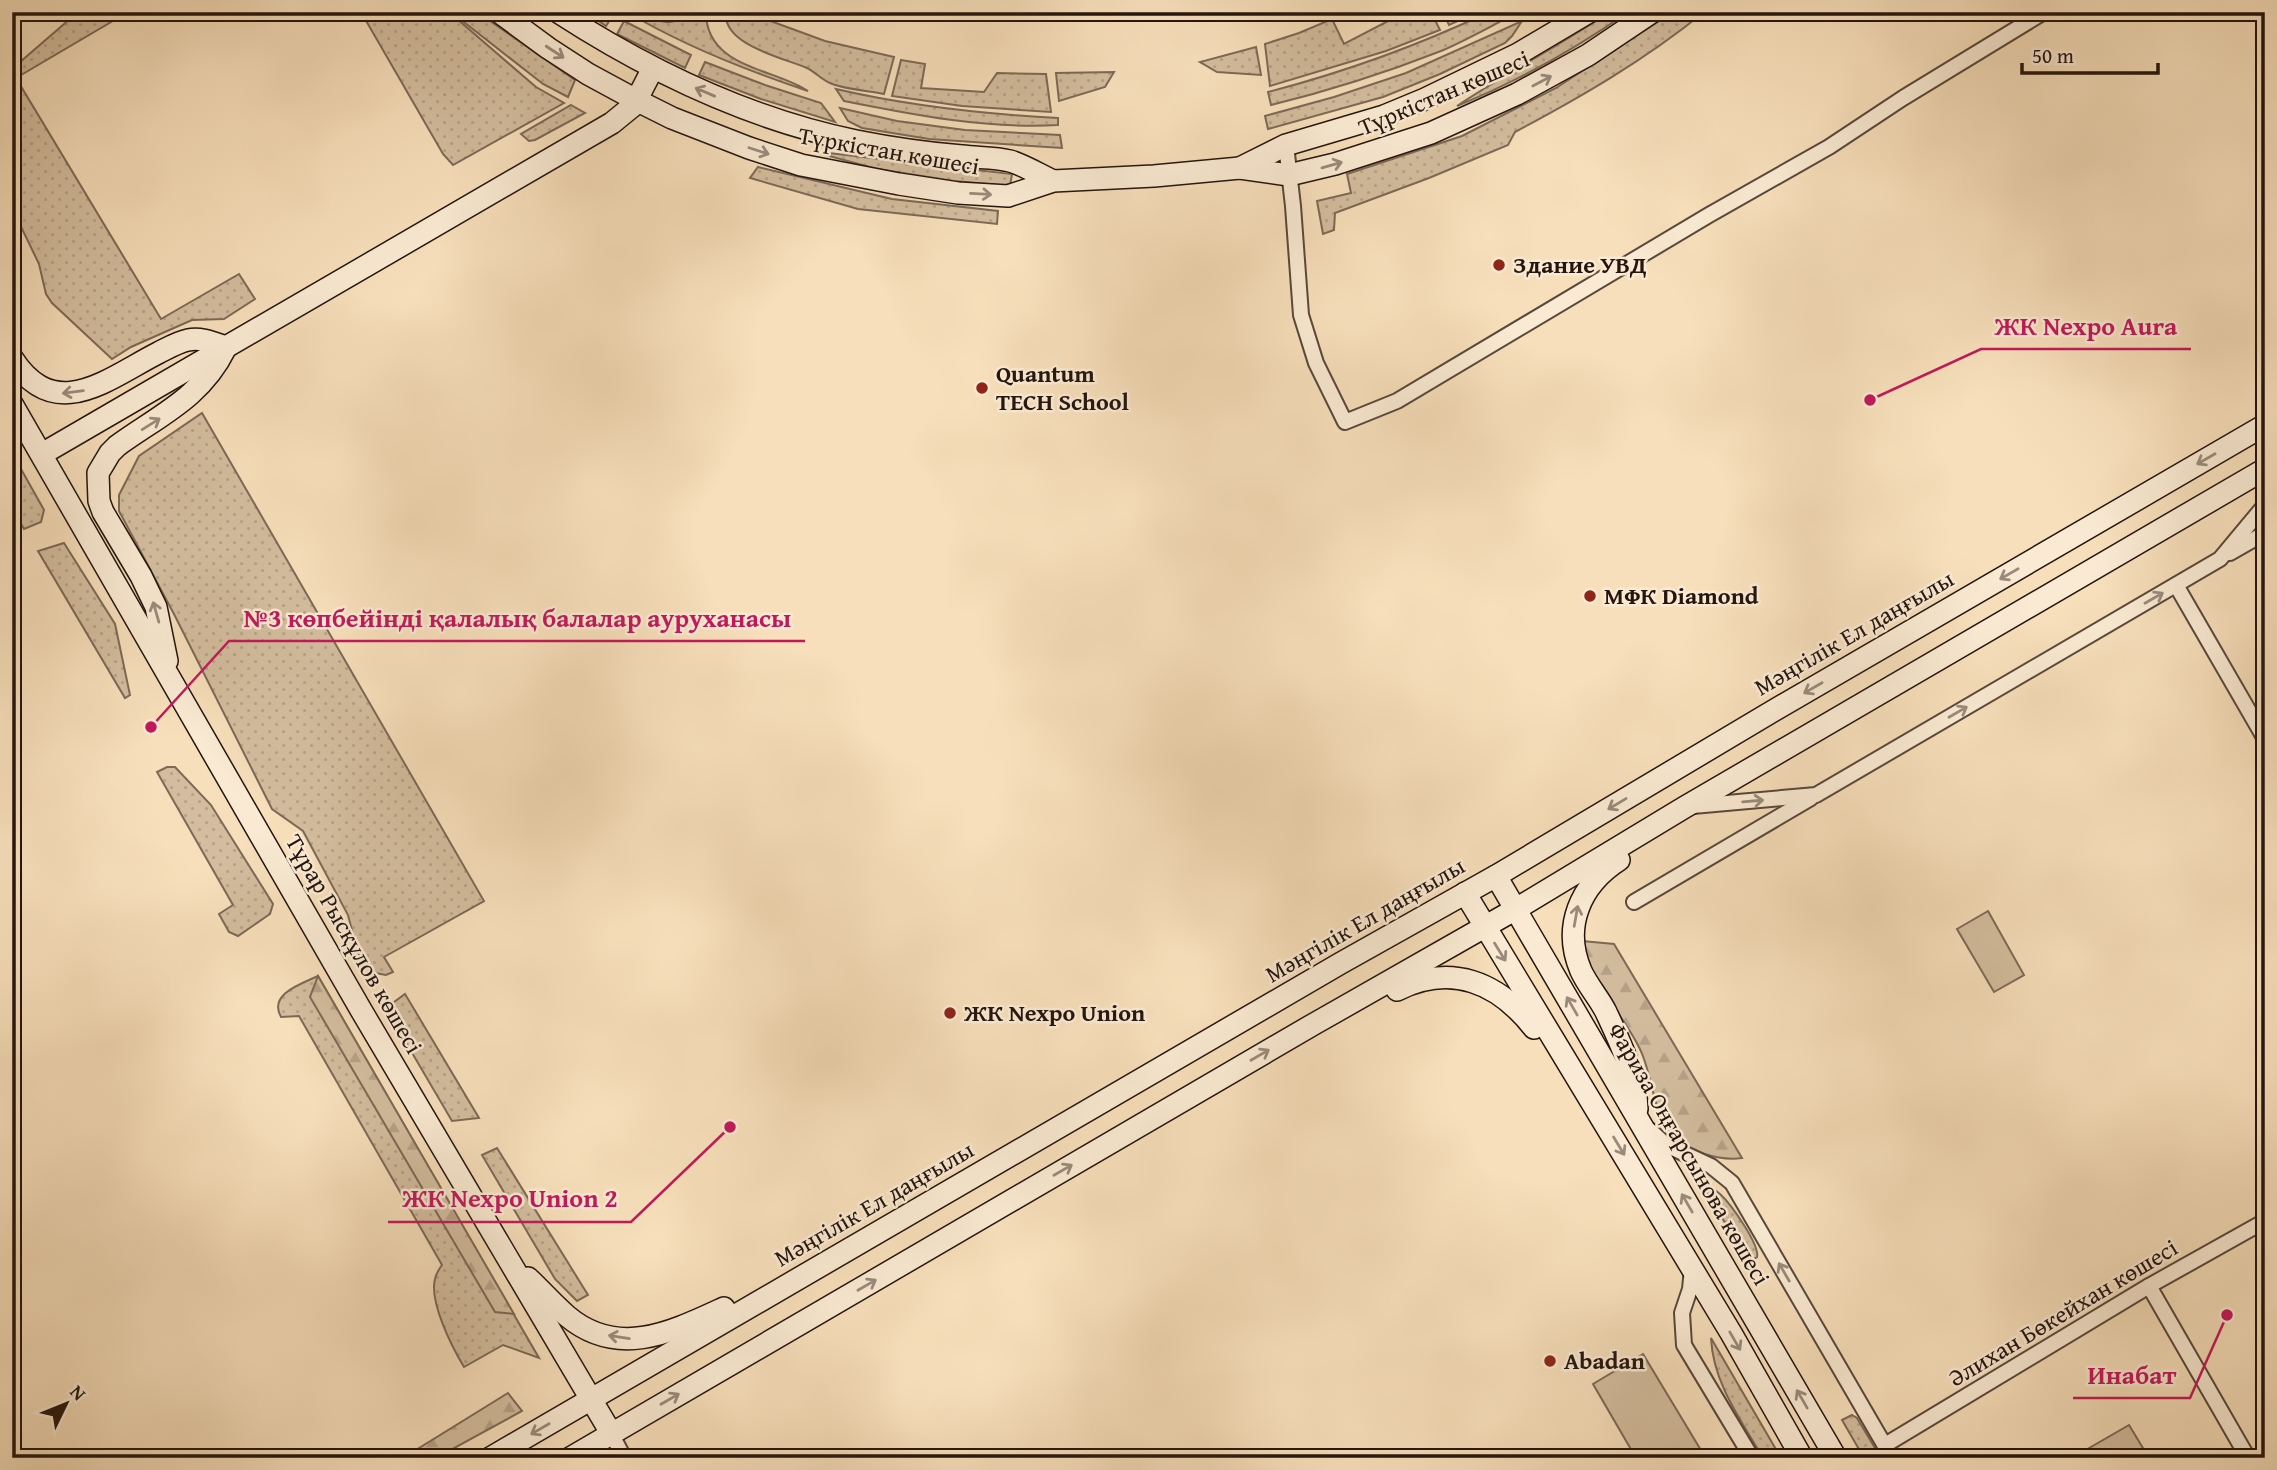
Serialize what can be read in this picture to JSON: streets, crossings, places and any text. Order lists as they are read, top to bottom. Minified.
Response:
{"streets":{"street":["Түркістан көшесі","Мәңгілік Ел даңғылы","Тұрар Рысқұлов көшесі","Фариза Оңғарсынова көшесі","Әлихан Бөкейхан көшесі"]},"crossings":[["Мәңгілік Ел даңғылы","Тұрар Рысқұлов көшесі"],["Мәңгілік Ел даңғылы","Фариза Оңғарсынова көшесі"]],"places":["Здание УВД","Quantum TECH School","ЖК Nexpo Aura","МФК Diamond","№3 көпбейінді қалалық балалар ауруханасы","ЖК Nexpo Union","ЖК Nexpo Union 2","Инабат","Abadan"],"scale_bar":"50 m","north":"top right"}
